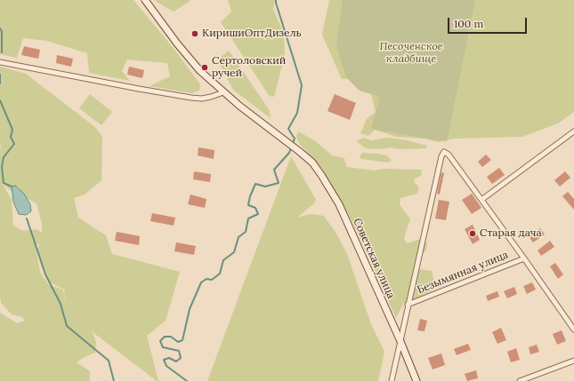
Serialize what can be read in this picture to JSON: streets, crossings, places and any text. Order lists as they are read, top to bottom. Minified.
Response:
{"streets":{"main road":["Советская улица"],"street":["Безымянная улица"]},"parks":["Песоченское кладбище"],"places":["КиришиОптДизель","Сертоловский ручей","Старая дача"],"scale_bar":"100 m"}
